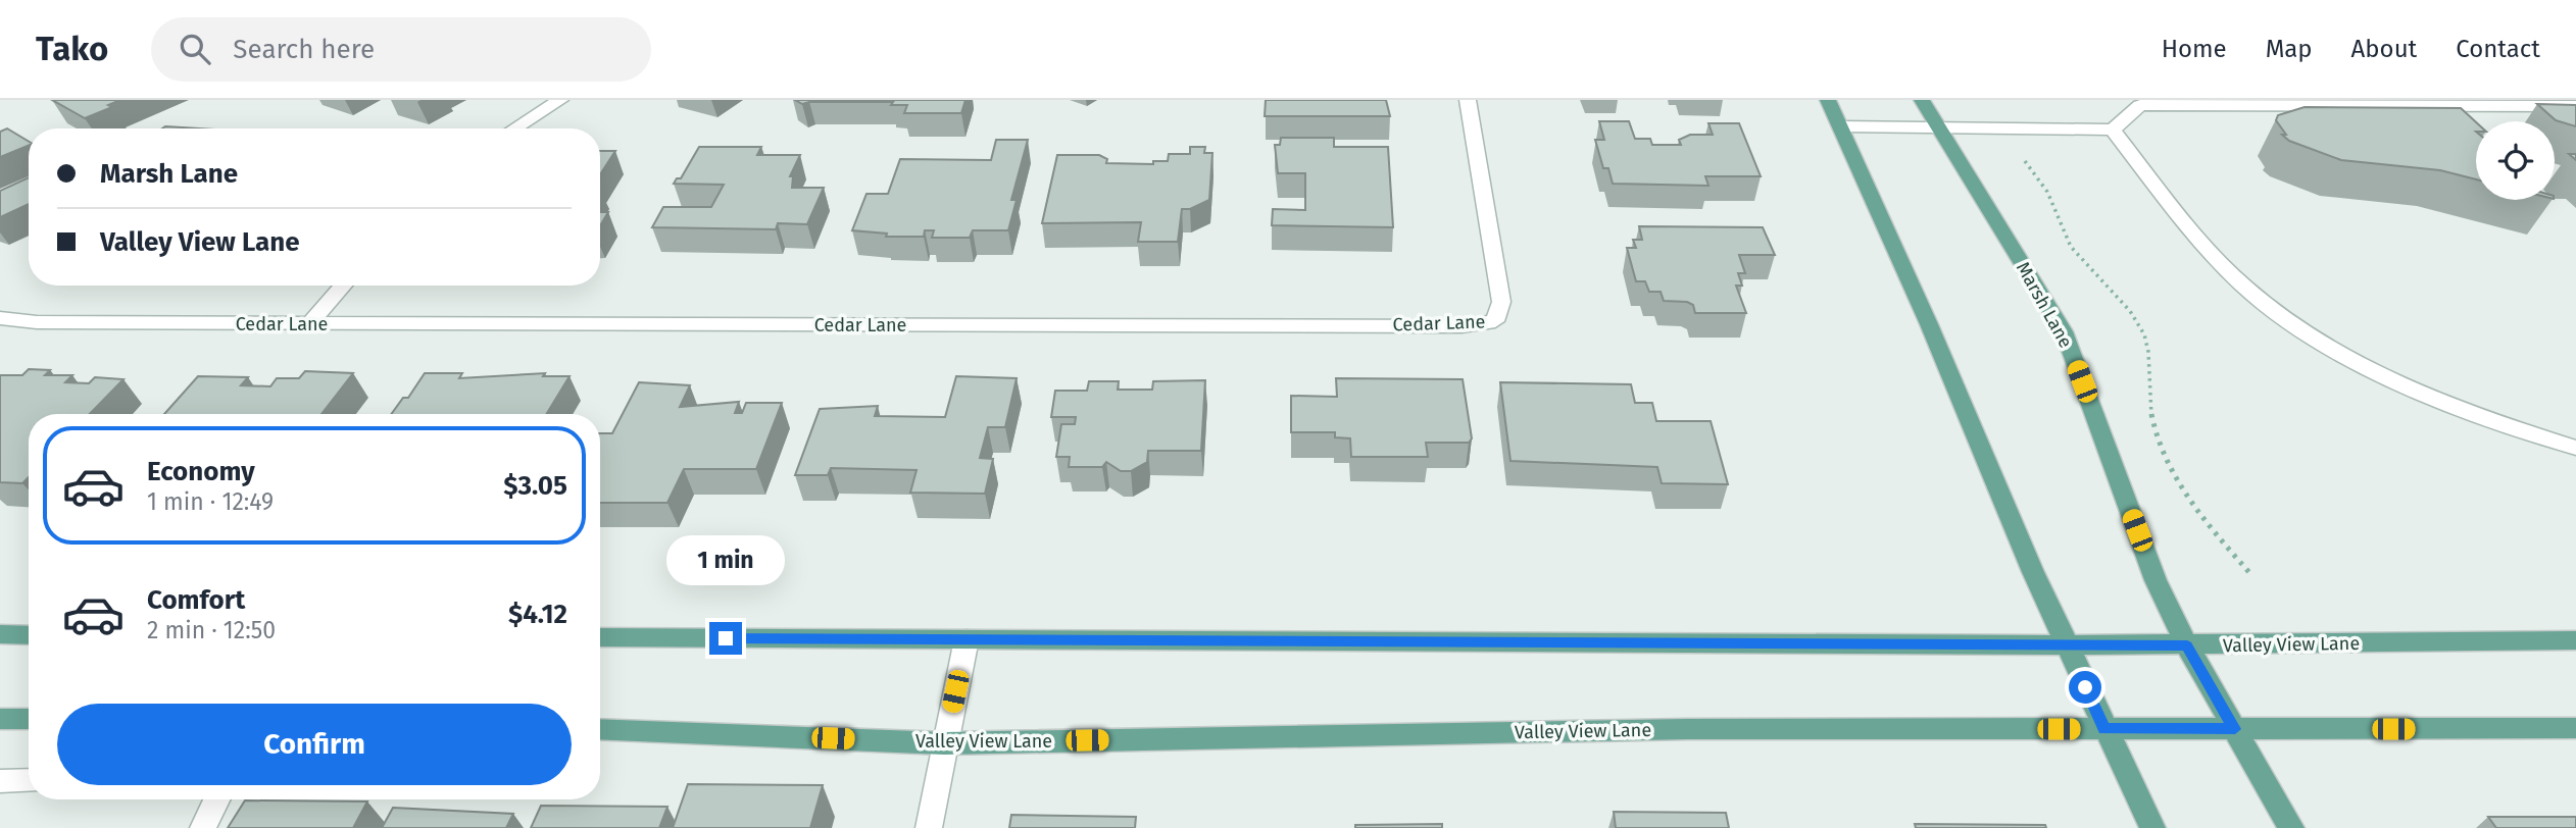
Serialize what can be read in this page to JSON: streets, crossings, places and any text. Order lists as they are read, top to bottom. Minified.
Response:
{"streets":{"main road":["Marsh Lane","Valley View Lane"],"street":["Cedar Lane"]},"crossings":[["Marsh Lane","Valley View Lane"]],"page":{"header":"Tako","search":"Search here","nav":["Home","Map","About","Contact"],"banner":["Marsh Lane","Valley View Lane"],"list":[{"name":"Economy","note":"1 min · 12:49","value":"$3.05"},{"name":"Comfort","note":"2 min · 12:50","value":"$4.12"}],"bubble":"1 min","buttons":"Confirm"}}
